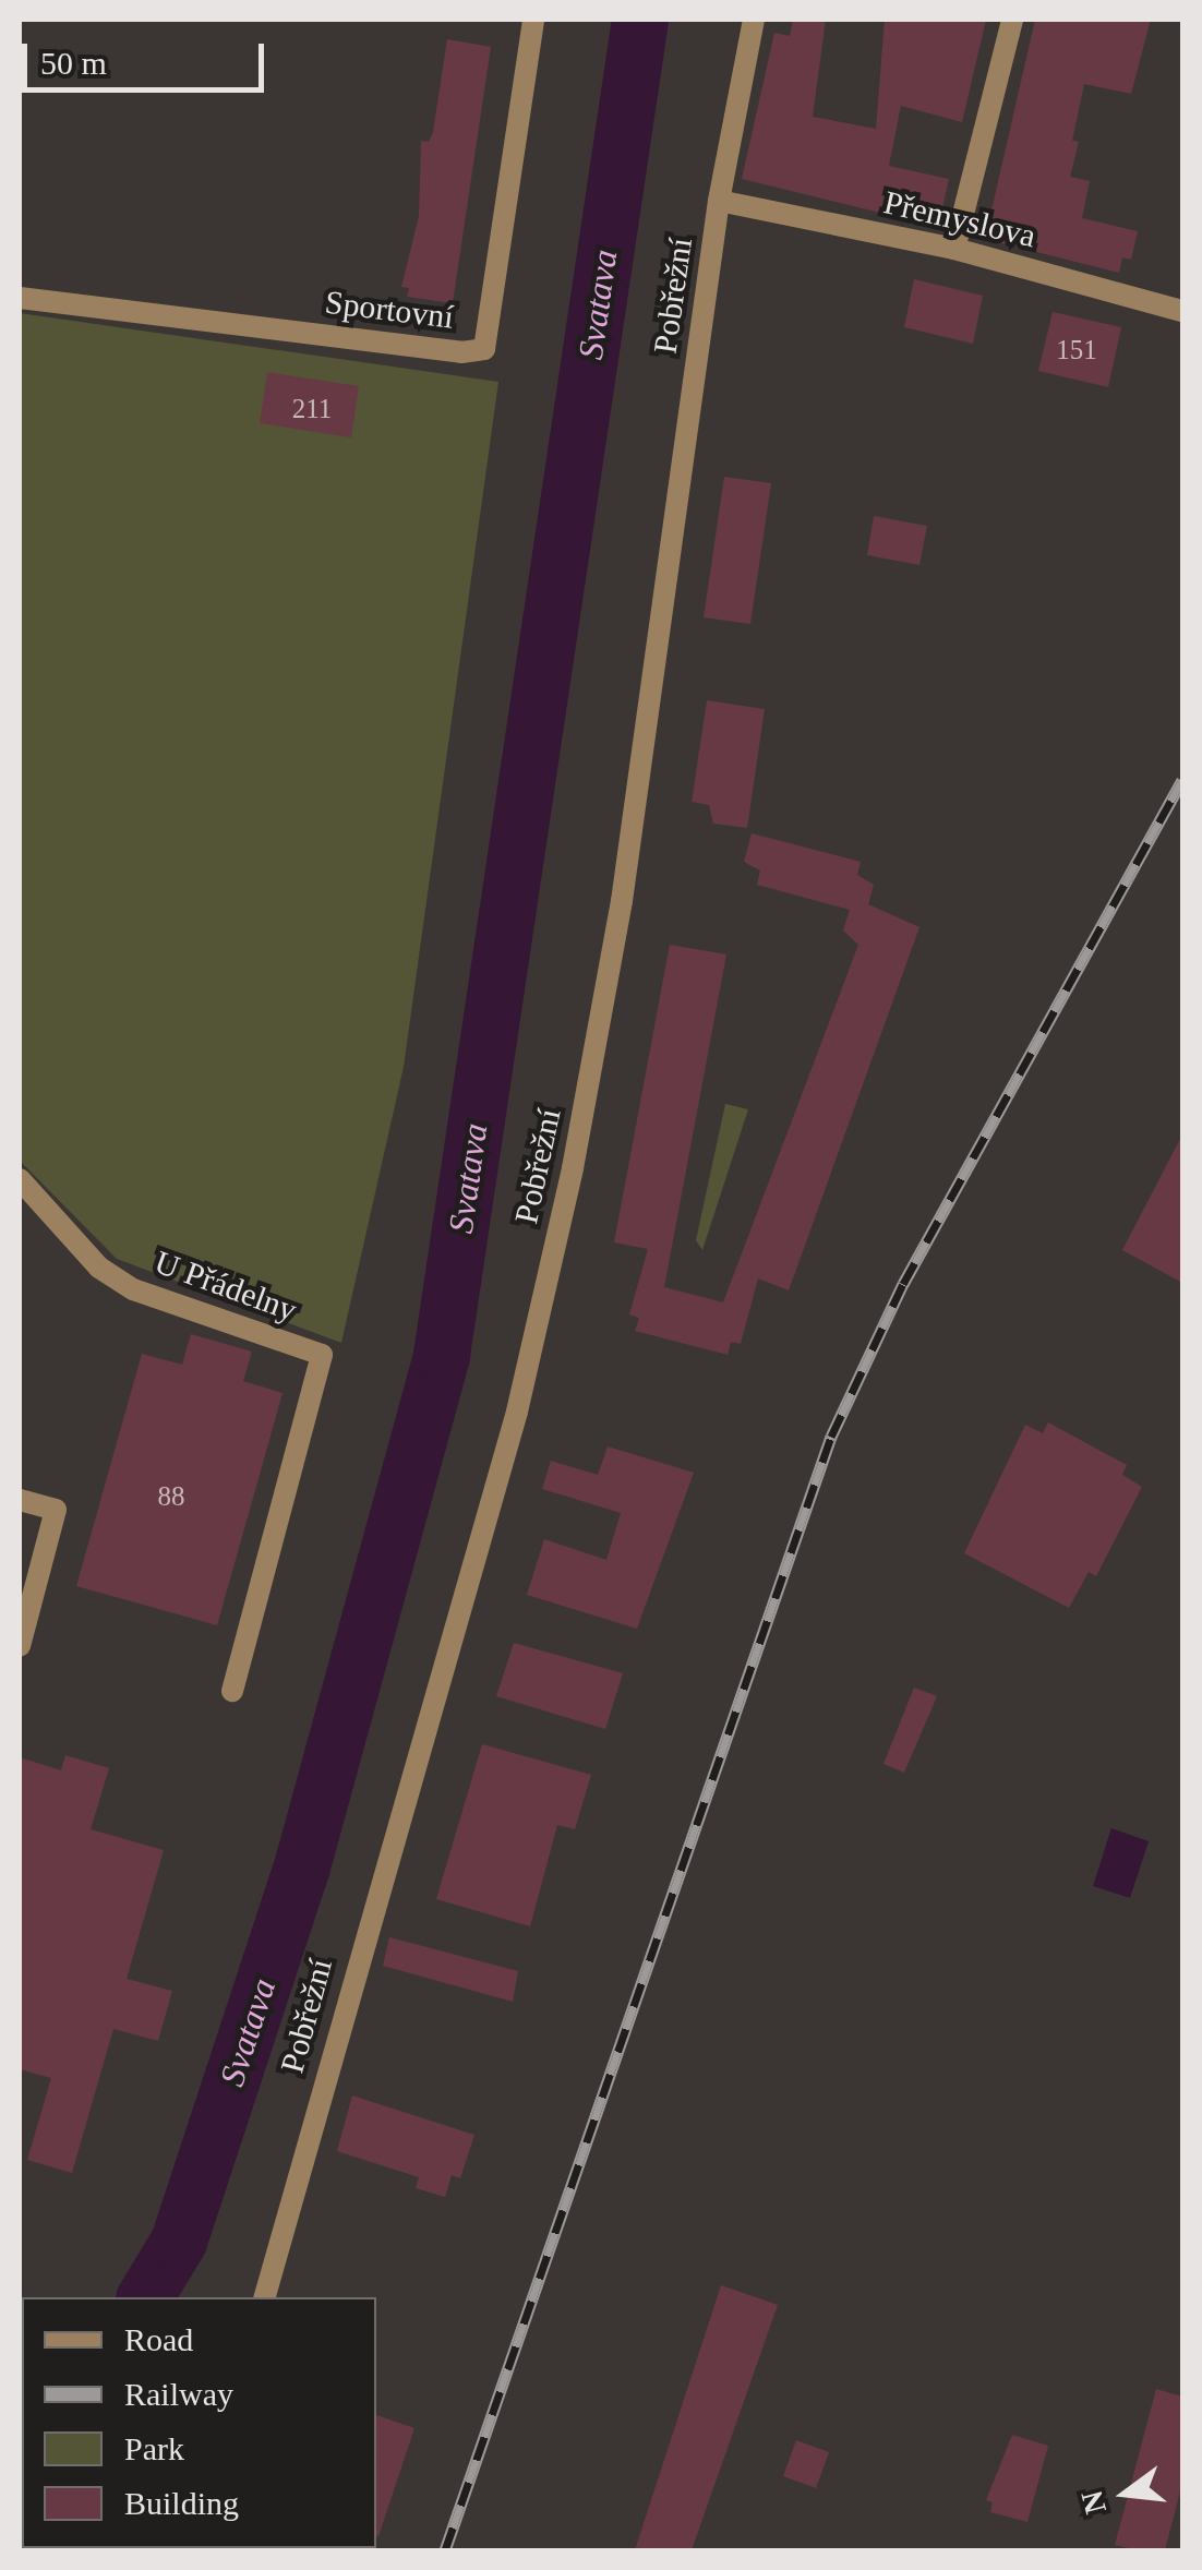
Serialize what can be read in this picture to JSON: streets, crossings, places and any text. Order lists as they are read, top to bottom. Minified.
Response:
{"streets":{"street":["Přemyslova","Pobřežní","Sportovní","U Přádelny"]},"crossings":[["Přemyslova","Pobřežní"]],"water":["Svatava"],"house_numbers":["151","211","88"],"legend":["Road","Railway","Park","Building"],"scale_bar":"50 m","north":"left"}
